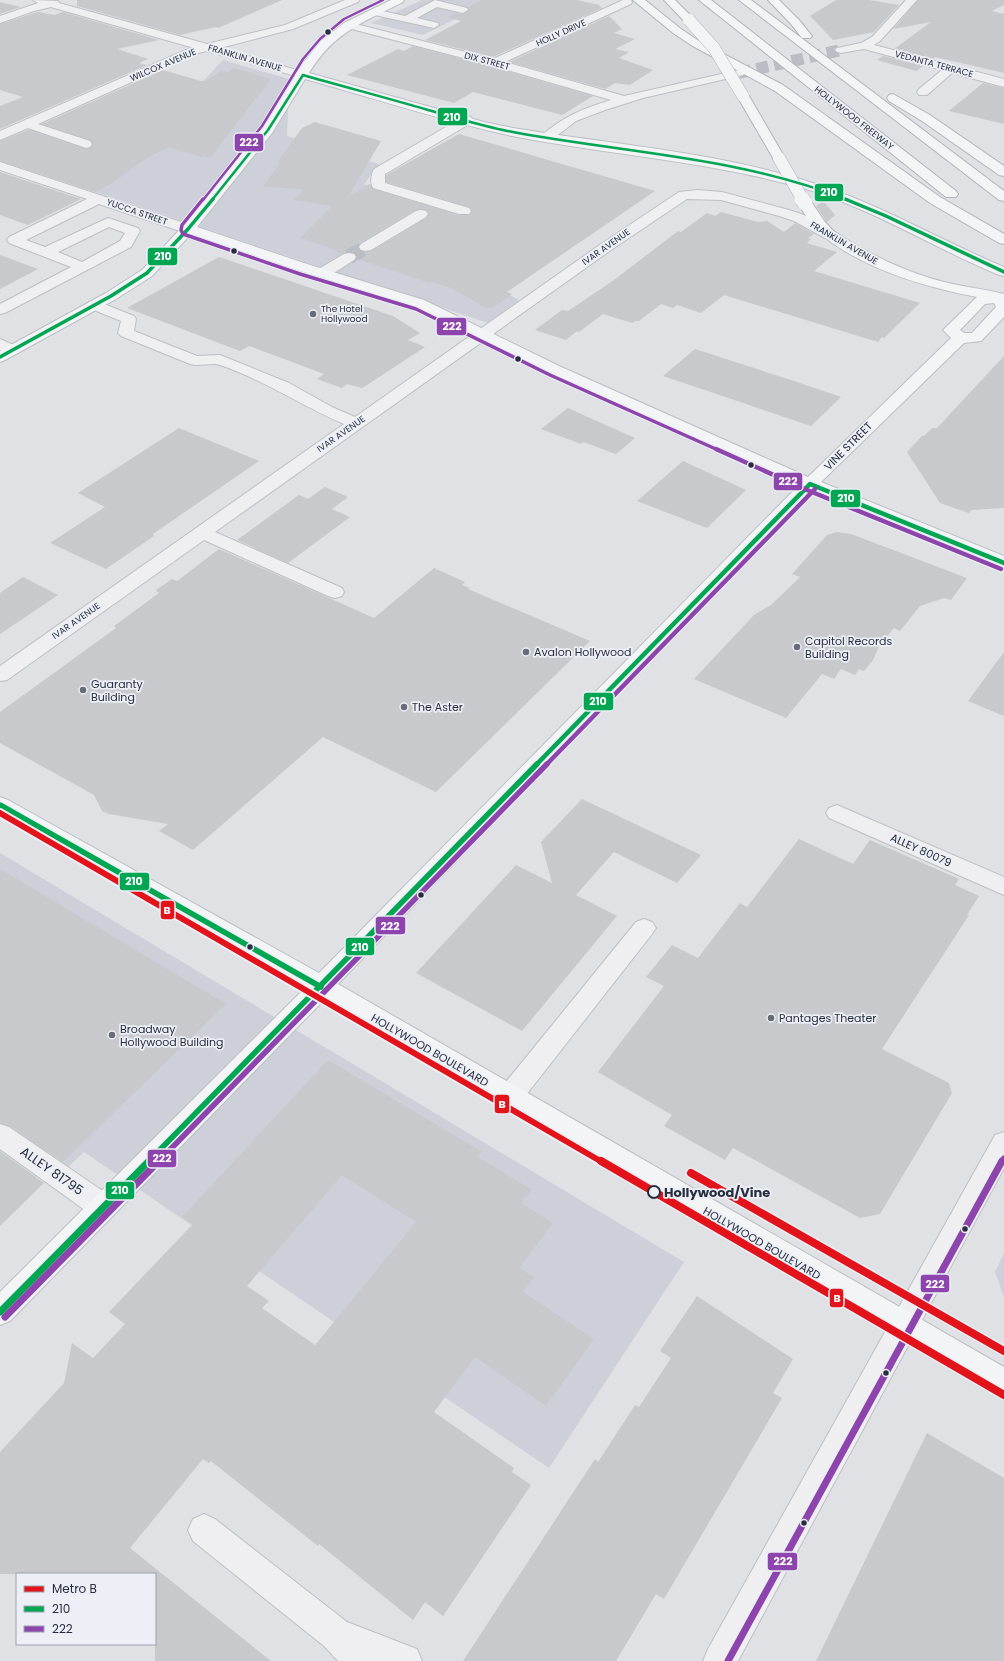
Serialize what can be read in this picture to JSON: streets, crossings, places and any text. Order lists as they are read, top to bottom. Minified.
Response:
{"streets":{"main road":["FRANKLIN AVENUE","HOLLYWOOD FREEWAY","YUCCA STREET","VINE STREET","HOLLYWOOD BOULEVARD"],"street":["HOLLY DRIVE","DIX STREET","VEDANTA TERRACE","WILCOX AVENUE","IVAR AVENUE","ALLEY 80079","ALLEY 81795"]},"crossings":[["HOLLY DRIVE","DIX STREET"],["FRANKLIN AVENUE","WILCOX AVENUE"],["FRANKLIN AVENUE","IVAR AVENUE"],["YUCCA STREET","IVAR AVENUE"],["YUCCA STREET","VINE STREET"],["VINE STREET","HOLLYWOOD BOULEVARD"],["VINE STREET","ALLEY 81795"]],"places":["The Hotel Hollywood","Capitol Records Building","Avalon Hollywood","Guaranty Building","The Aster","Pantages Theater","Broadway Hollywood Building","Hollywood/Vine"],"lines":["transit line 222","transit line 210","metro line B"],"legend":["Metro B","210","222"]}
